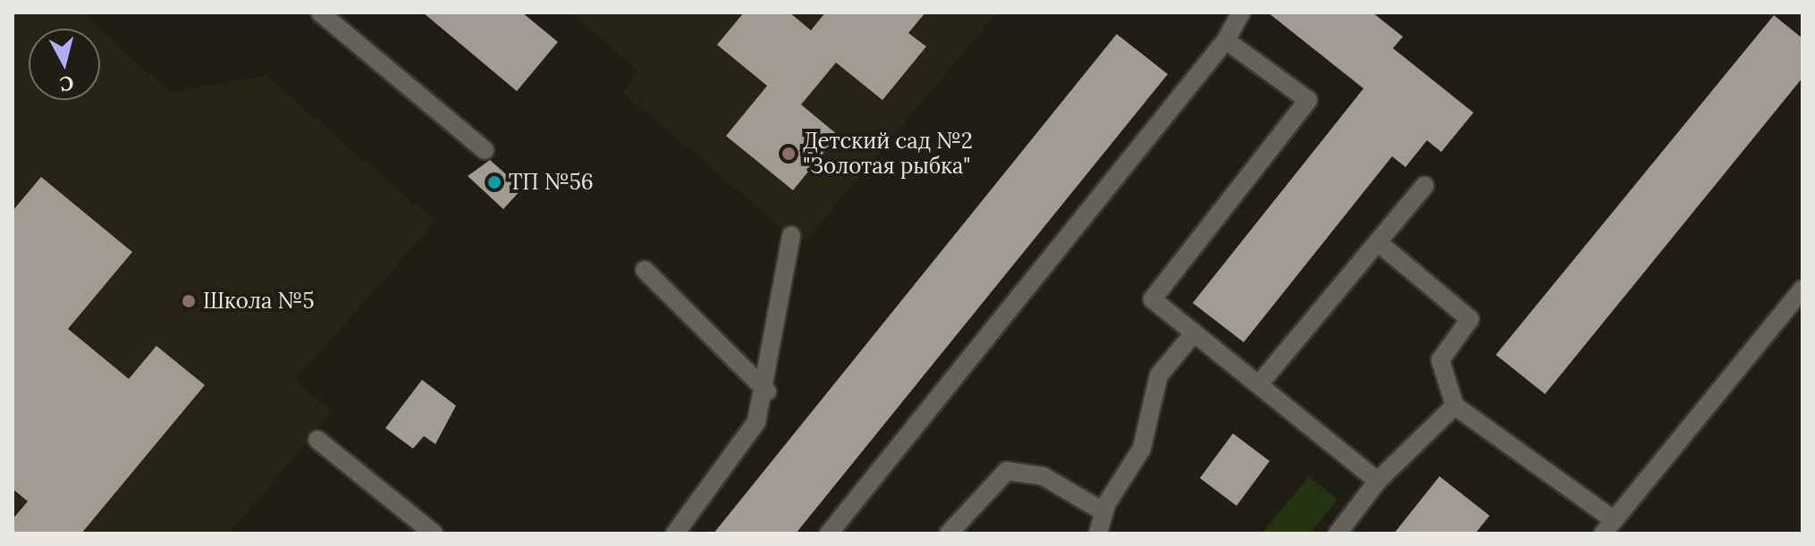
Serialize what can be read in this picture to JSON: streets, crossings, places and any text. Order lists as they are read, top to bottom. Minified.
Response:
{"places":["Детский сад №2 \"Золотая рыбка\"","ТП №56","Школа №5"],"north":"bottom"}
